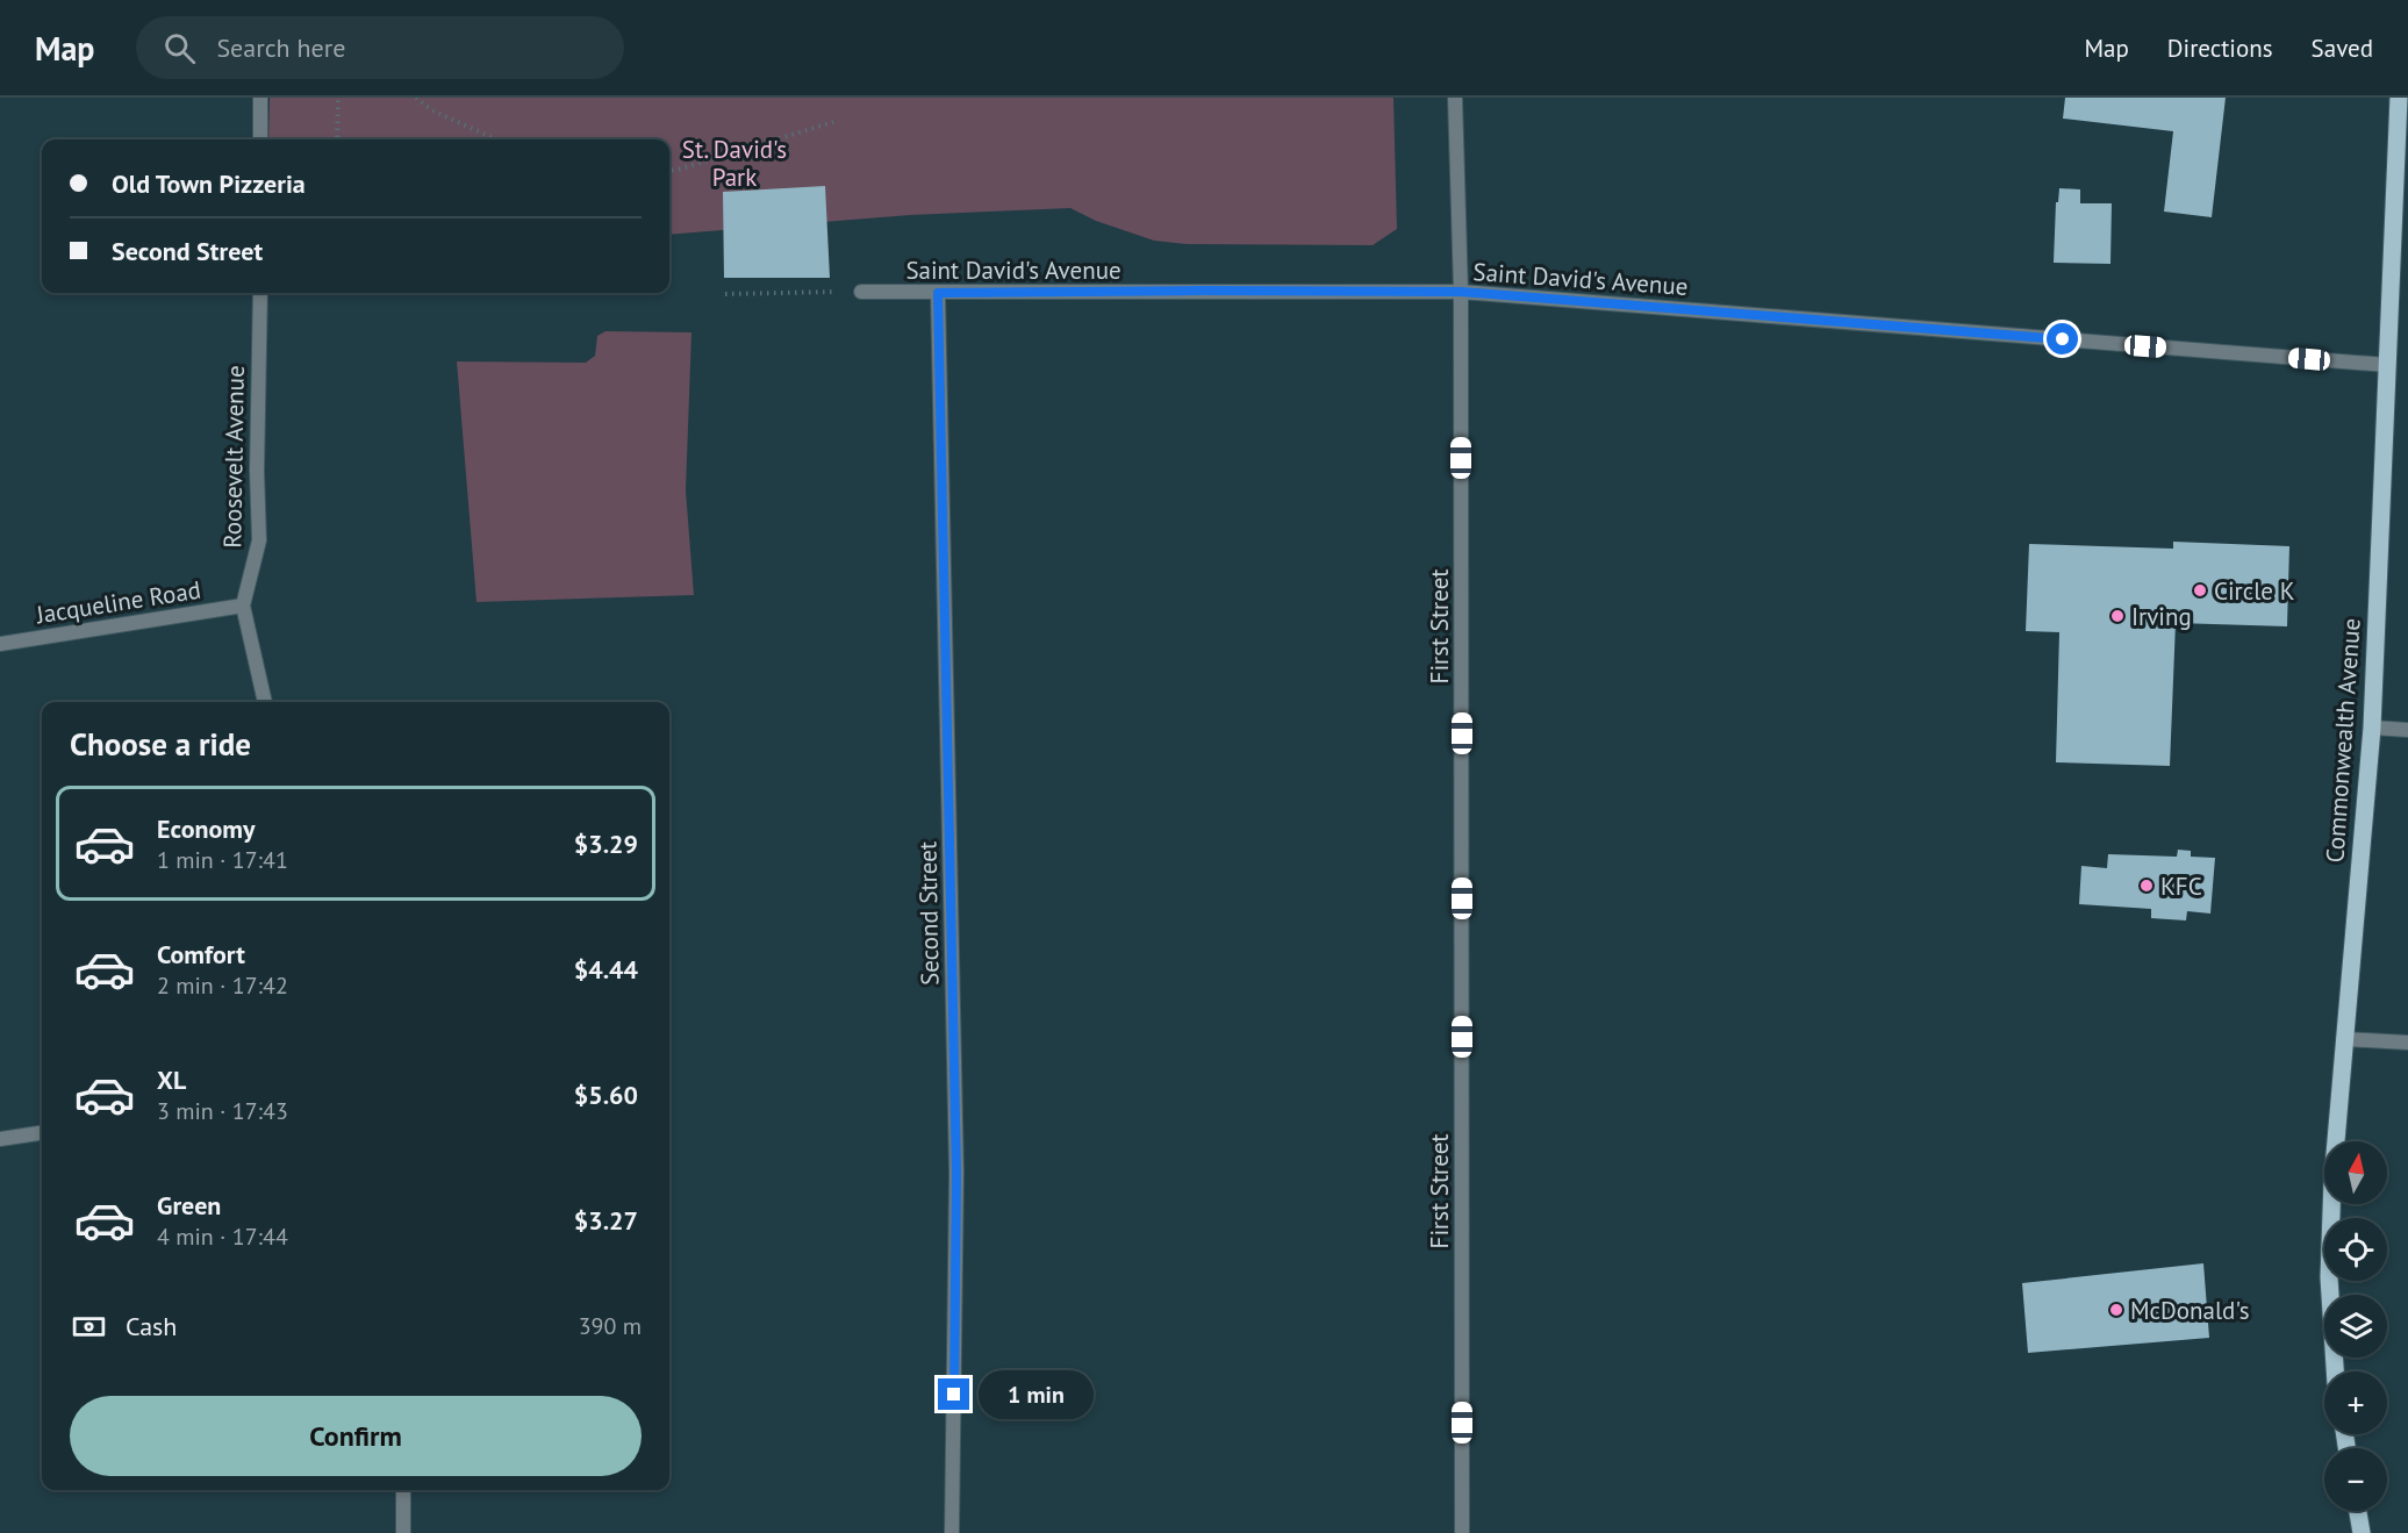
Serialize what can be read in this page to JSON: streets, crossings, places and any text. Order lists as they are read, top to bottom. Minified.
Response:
{"streets":{"main road":["Commonwealth Avenue"],"street":["Saint David's Avenue","Roosevelt Avenue","Jacqueline Road","First Street","Second Street"]},"crossings":[["Saint David's Avenue","First Street"],["Saint David's Avenue","Commonwealth Avenue"],["Saint David's Avenue","Second Street"],["Roosevelt Avenue","Jacqueline Road"]],"parks":["St. David's Park"],"places":["Circle K","Irving","KFC","McDonald's"],"north":"top","page":{"header":"Map","search":"Search here","nav":["Map","Directions","Saved"],"banner":["Old Town Pizzeria","Second Street"],"heading":"Choose a ride","list":[{"name":"Economy","note":"1 min · 17:41","value":"$3.29"},{"name":"Comfort","note":"2 min · 17:42","value":"$4.44"},{"name":"XL","note":"3 min · 17:43","value":"$5.60"},{"name":"Green","note":"4 min · 17:44","value":"$3.27"}],"map_buttons":["+","−"],"pay":["Cash","390 m"],"bubble":"1 min","buttons":"Confirm"}}
